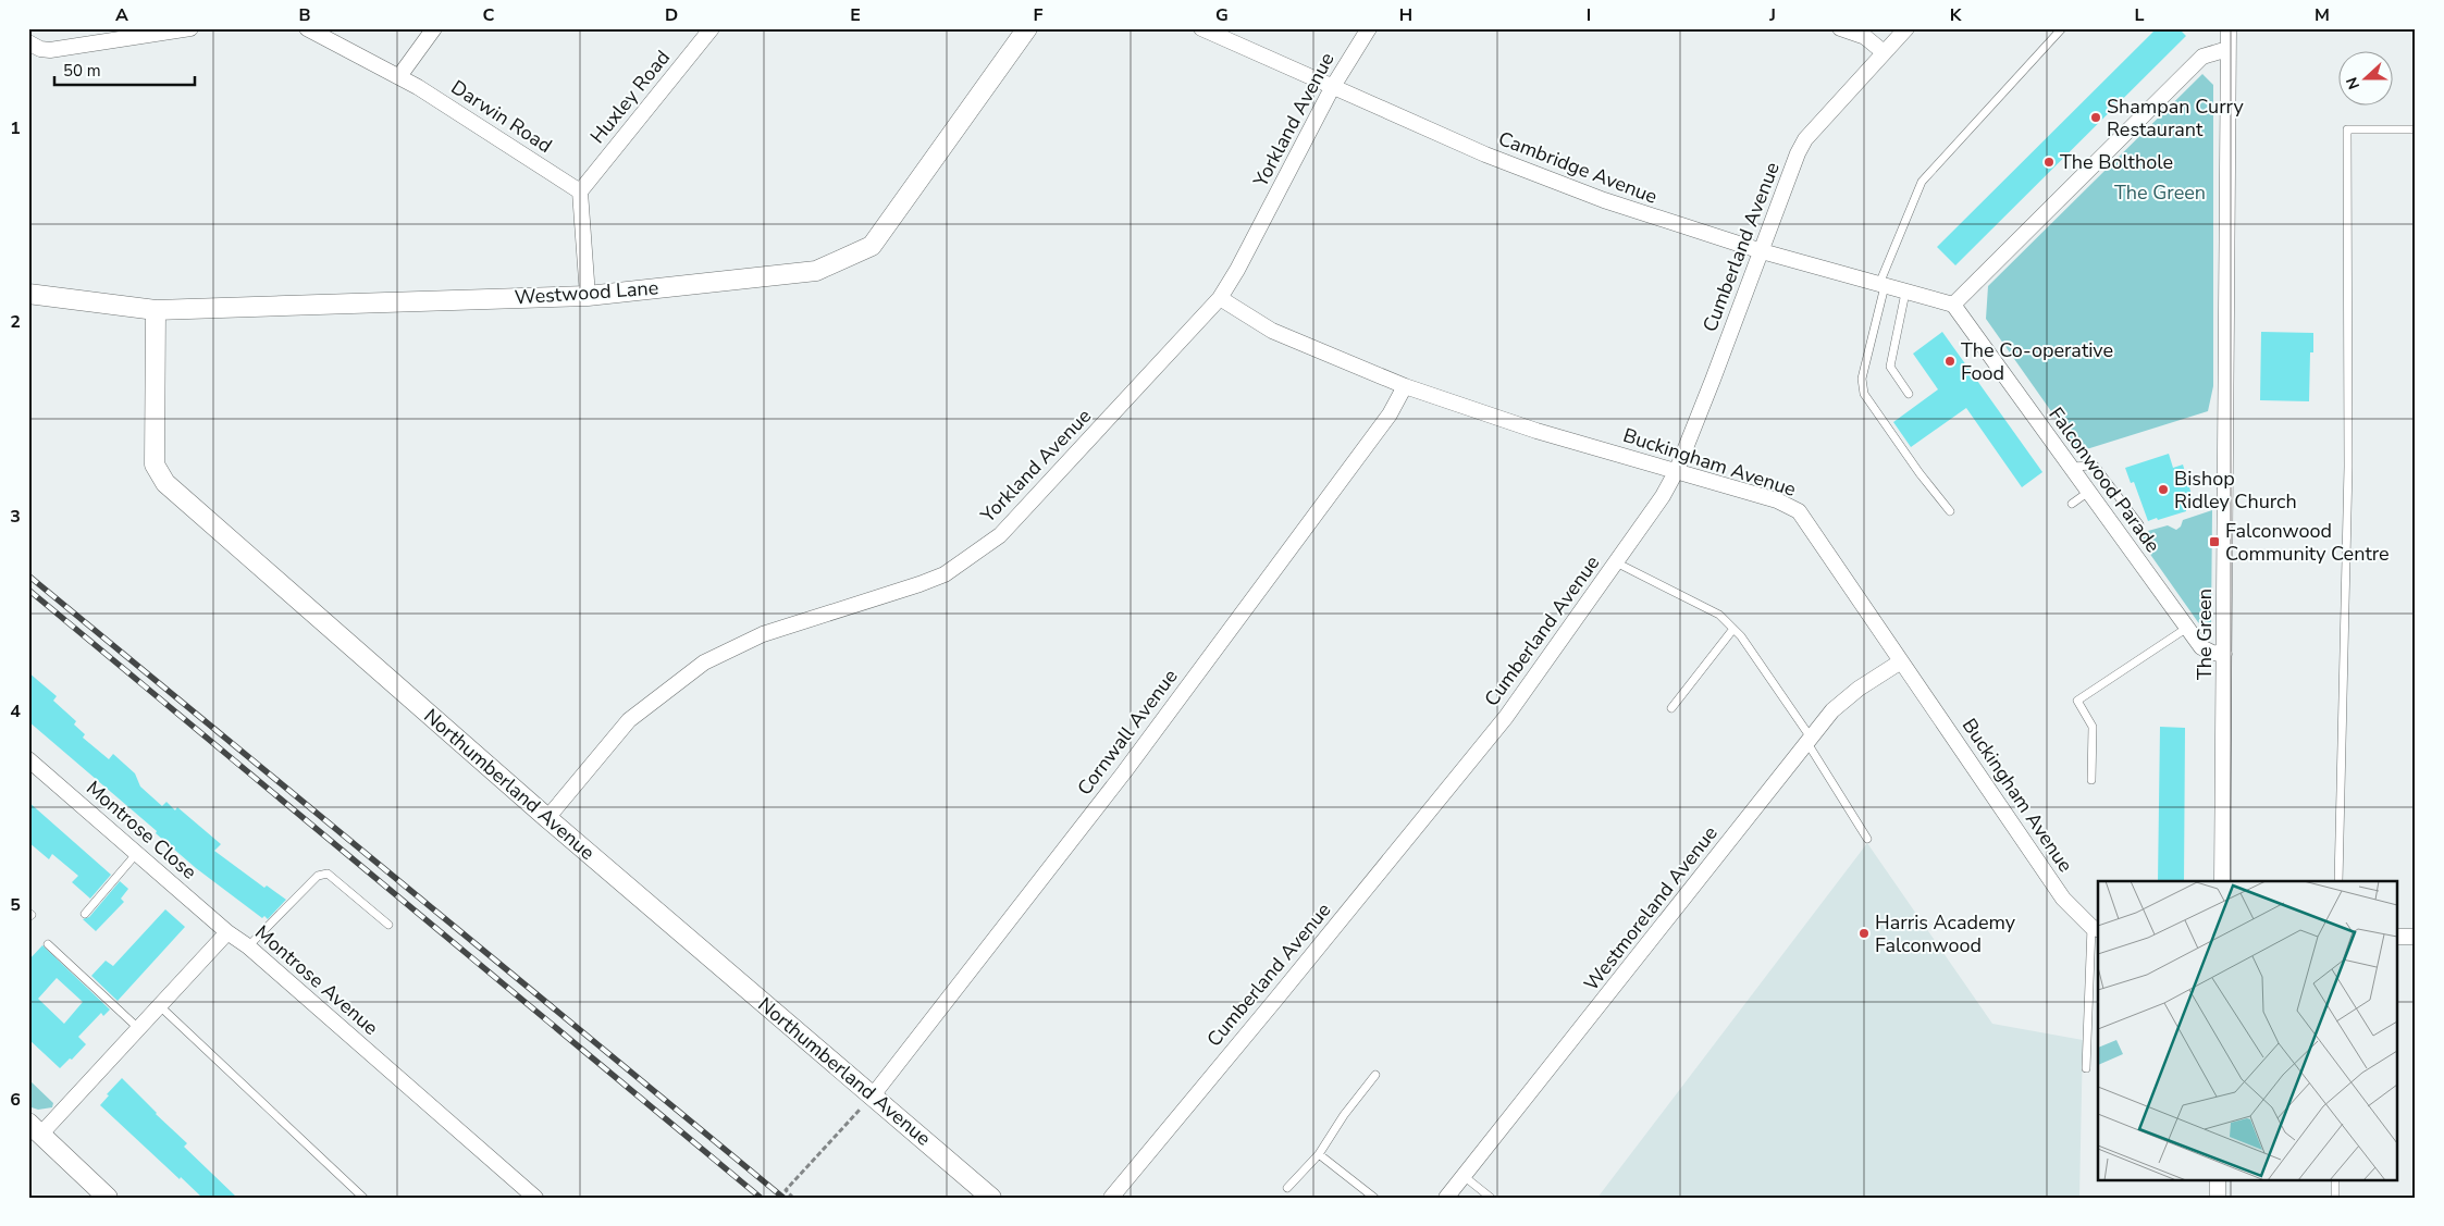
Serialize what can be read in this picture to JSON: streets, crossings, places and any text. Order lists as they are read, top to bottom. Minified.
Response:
{"streets":{"street":["Huxley Road","Darwin Road","Yorkland Avenue","Cambridge Avenue","Cumberland Avenue","Westwood Lane","Buckingham Avenue","Falconwood Parade","The Green","Cornwall Avenue","Northumberland Avenue","Montrose Close","Westmoreland Avenue","Montrose Avenue"]},"crossings":[["Huxley Road","Darwin Road"],["Yorkland Avenue","Cambridge Avenue"],["Yorkland Avenue","Buckingham Avenue"],["Yorkland Avenue","Northumberland Avenue"],["Cambridge Avenue","Cumberland Avenue"],["Cambridge Avenue","Falconwood Parade"],["Cumberland Avenue","Buckingham Avenue"],["Westwood Lane","Northumberland Avenue"],["Buckingham Avenue","Cornwall Avenue"],["Buckingham Avenue","Westmoreland Avenue"],["Falconwood Parade","The Green"],["Cornwall Avenue","Northumberland Avenue"],["Montrose Close","Montrose Avenue"]],"parks":["The Green"],"places":{"other":["Shampan Curry Restaurant","The Bolthole","The Co-operative Food","Bishop Ridley Church","Harris Academy Falconwood"],"transit":["Falconwood Community Centre"]},"scale_bar":"50 m","north":"left","grid":{"columns":["A","B","C","D","E","F","G","H","I","J","K","L","M"],"rows":["1","2","3","4","5","6"]}}
